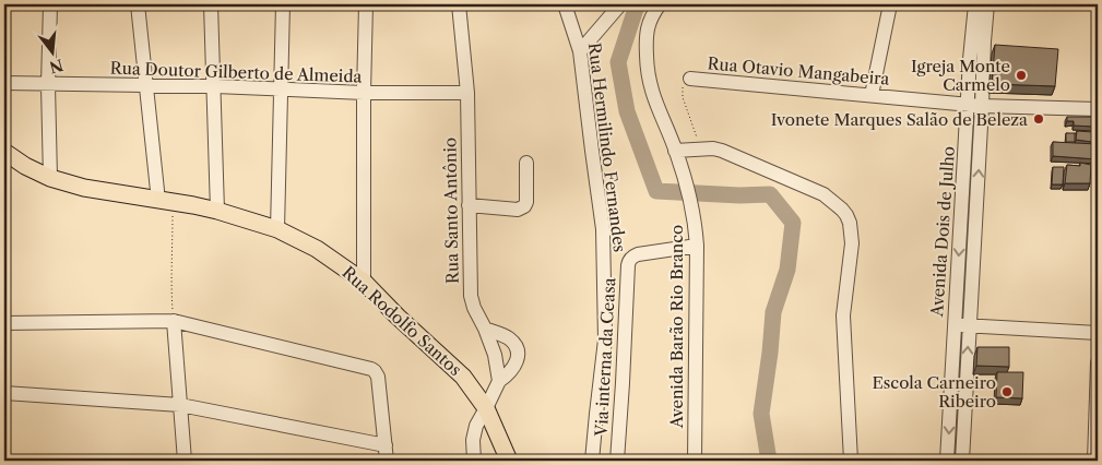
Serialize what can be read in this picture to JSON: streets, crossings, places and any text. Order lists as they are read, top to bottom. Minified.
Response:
{"streets":{"main road":["Rua Rodolfo Santos"],"street":["Rua Otavio Mangabeira","Rua Doutor Gilberto de Almeida","Rua Hermilindo Fernandes","Rua Santo Antônio","Avenida Dois de Julho","Avenida Barão Rio Branco","Via interna da Ceasa"]},"crossings":[["Rua Otavio Mangabeira","Avenida Dois de Julho"],["Rua Doutor Gilberto de Almeida","Rua Santo Antônio"],["Avenida Barão Rio Branco","Via interna da Ceasa"]],"places":["Igreja Monte Carmelo","Ivonete Marques Salão de Beleza","Escola Carneiro Ribeiro"],"north":"bottom"}
